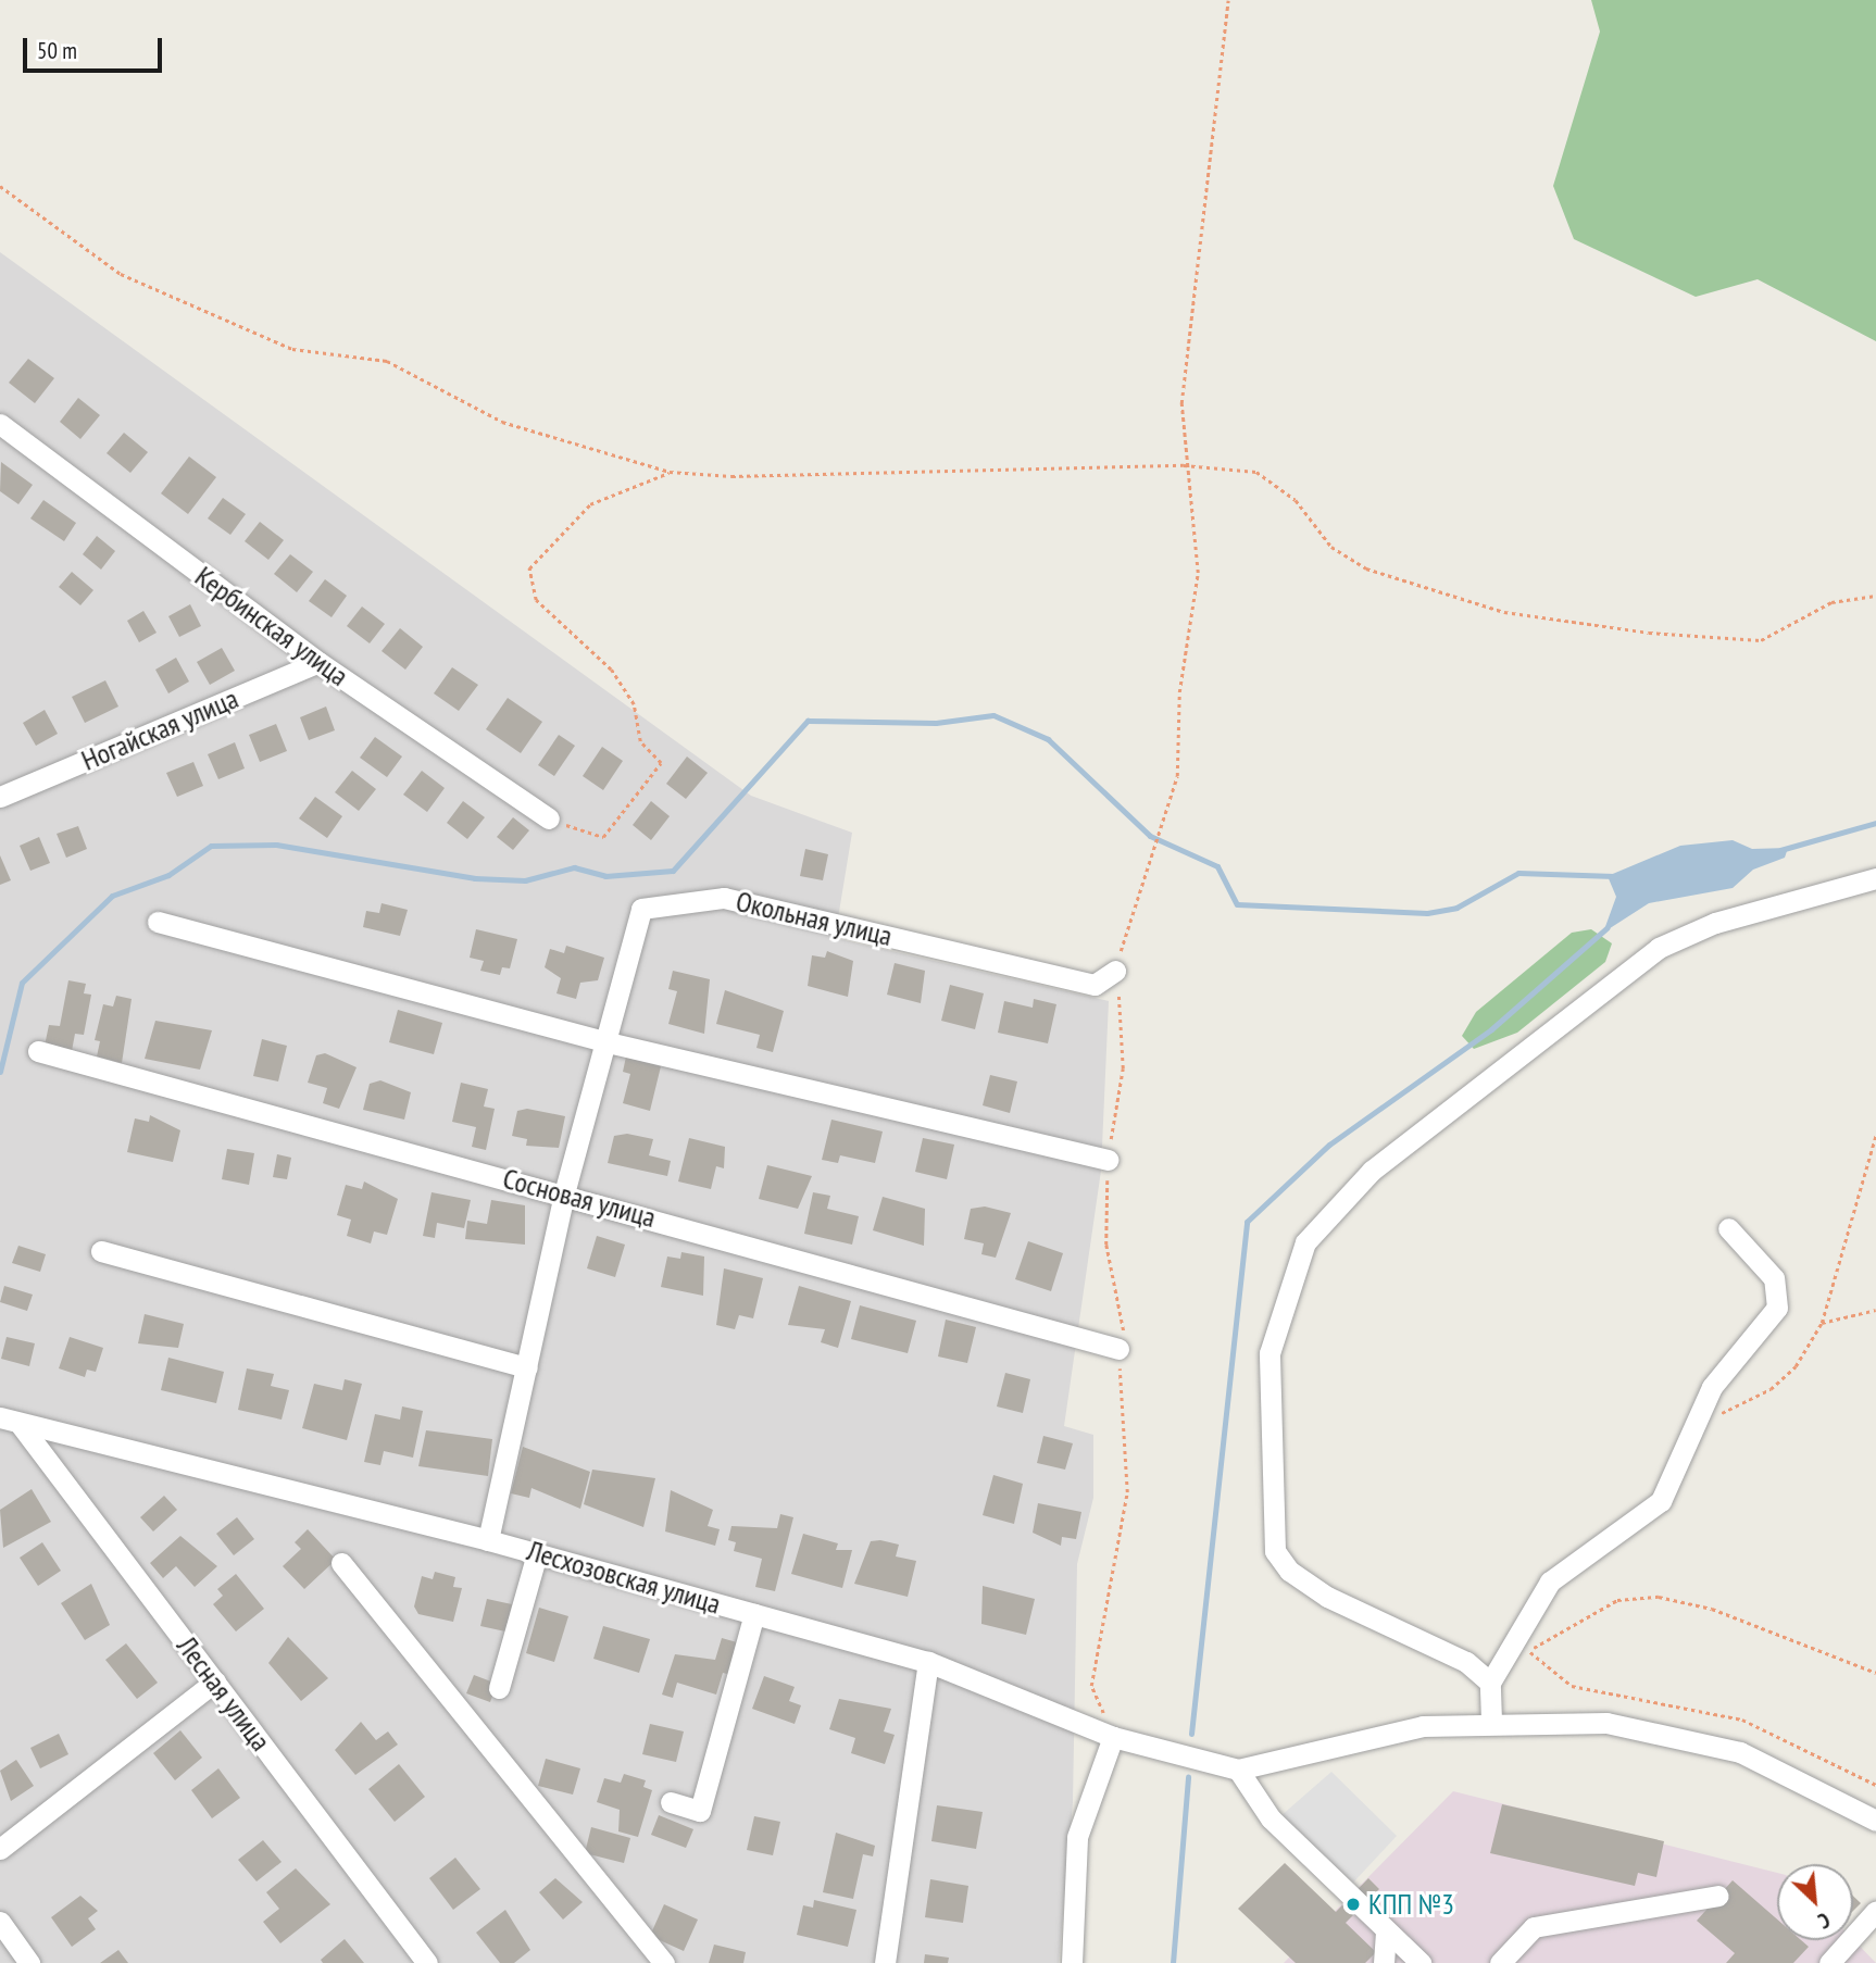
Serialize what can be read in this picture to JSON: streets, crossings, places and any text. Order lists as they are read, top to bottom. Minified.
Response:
{"streets":{"street":["Кербинская улица","Ногайская улица","Окольная улица","Сосновая улица","Лесхозовская улица","Лесная улица"]},"crossings":[["Кербинская улица","Ногайская улица"],["Лесхозовская улица","Лесная улица"]],"places":["КПП №3"],"scale_bar":"50 m","north":"bottom right"}
